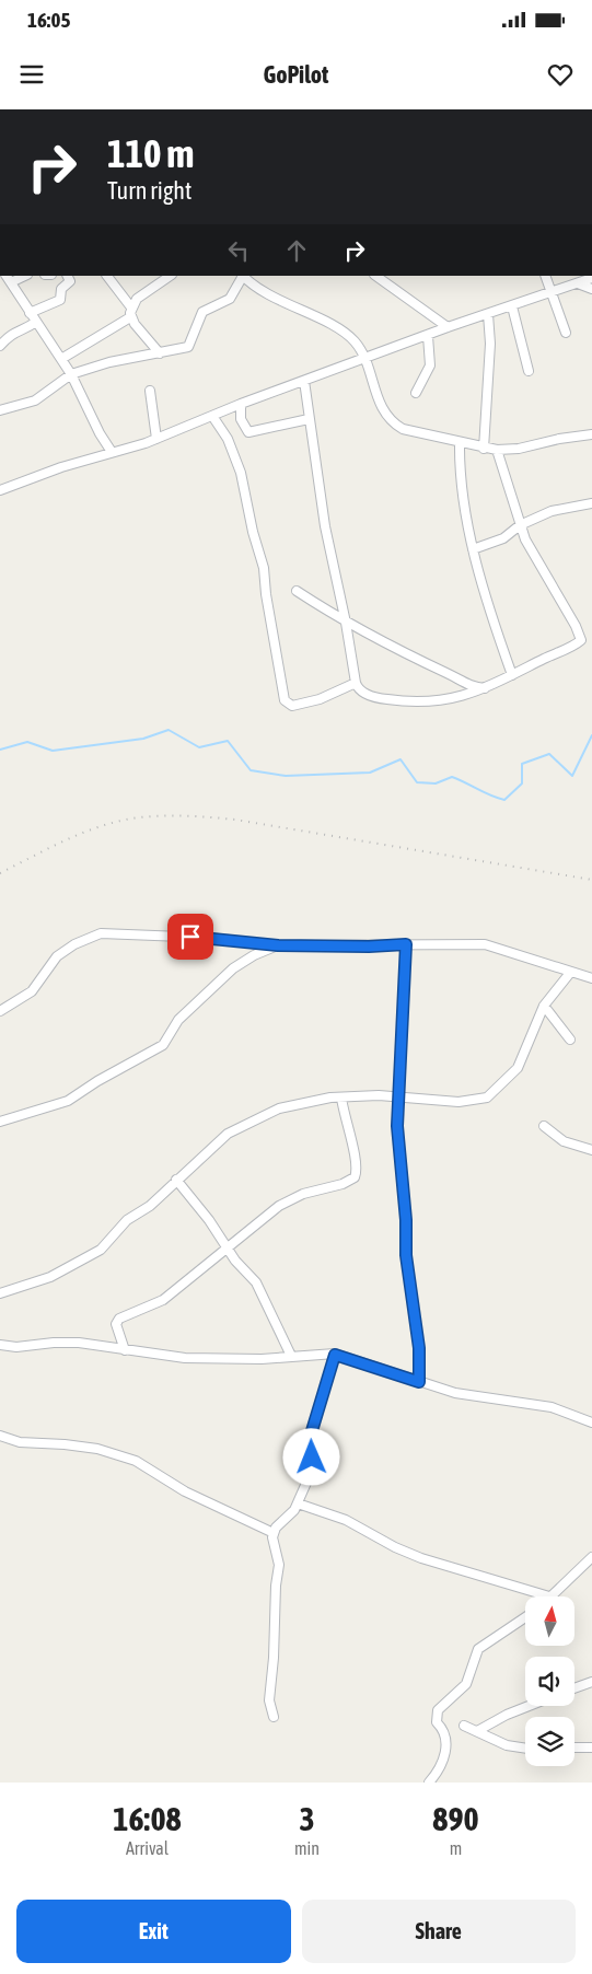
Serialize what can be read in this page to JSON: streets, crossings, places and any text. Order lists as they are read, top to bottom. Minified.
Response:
{"north":"top","page":{"status":"16:05","header":"GoPilot","turn":["110 m","Turn right"],"eta":["16:08","Arrival","3","min","890","m"],"buttons":["Exit","Share"]}}
